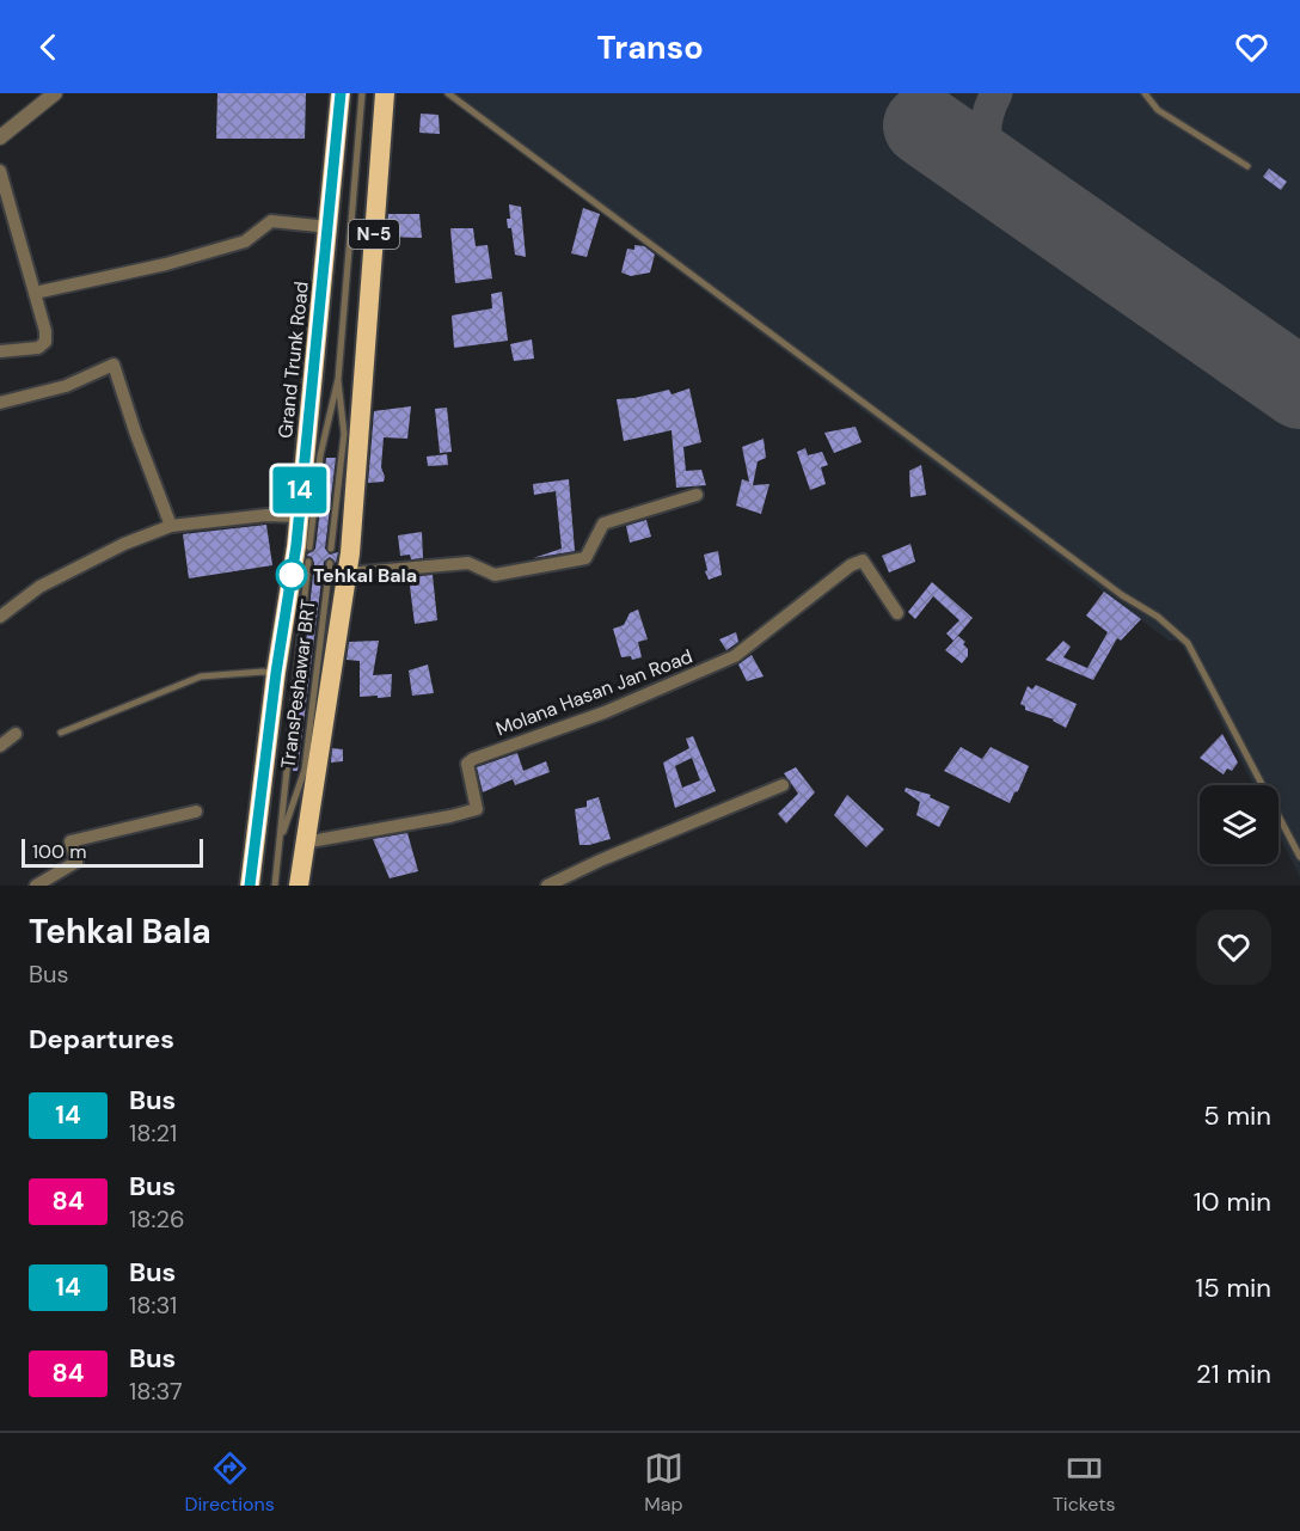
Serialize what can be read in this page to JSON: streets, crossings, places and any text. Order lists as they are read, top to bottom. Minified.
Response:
{"streets":{"highway":["N-5","Grand Trunk Road"],"street":["Molana Hasan Jan Road"],"lane":["TransPeshawar BRT"]},"crossings":[["N-5","TransPeshawar BRT"],["N-5","Molana Hasan Jan Road"]],"places":["Tehkal Bala"],"lines":["bus line 14"],"scale_bar":"100 m","page":{"header":"Transo","on_map":"14","scale":"100 m","heading":[["Tehkal Bala","Bus"],"Departures"],"list":[{"mark":"14","name":"Bus","note":"18:21","value":"5 min"},{"mark":"84","name":"Bus","note":"18:26","value":"10 min"},{"mark":"14","name":"Bus","note":"18:31","value":"15 min"},{"mark":"84","name":"Bus","note":"18:37","value":"21 min"}],"tabs":["Directions","Map","Tickets"]}}
